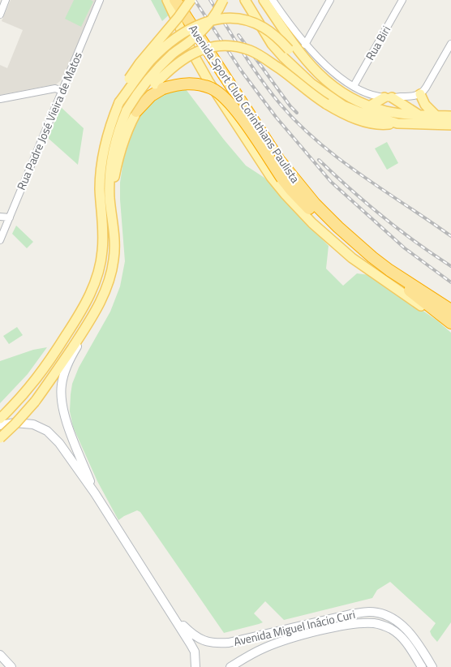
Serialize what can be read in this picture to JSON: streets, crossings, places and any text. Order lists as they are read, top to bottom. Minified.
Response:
{"streets":{"highway":["Avenida Sport Club Corinthians Paulista"],"street":["Rua Biri","Rua Padre José Vieira de Matos","Avenida Miguel Inácio Curi"]}}
